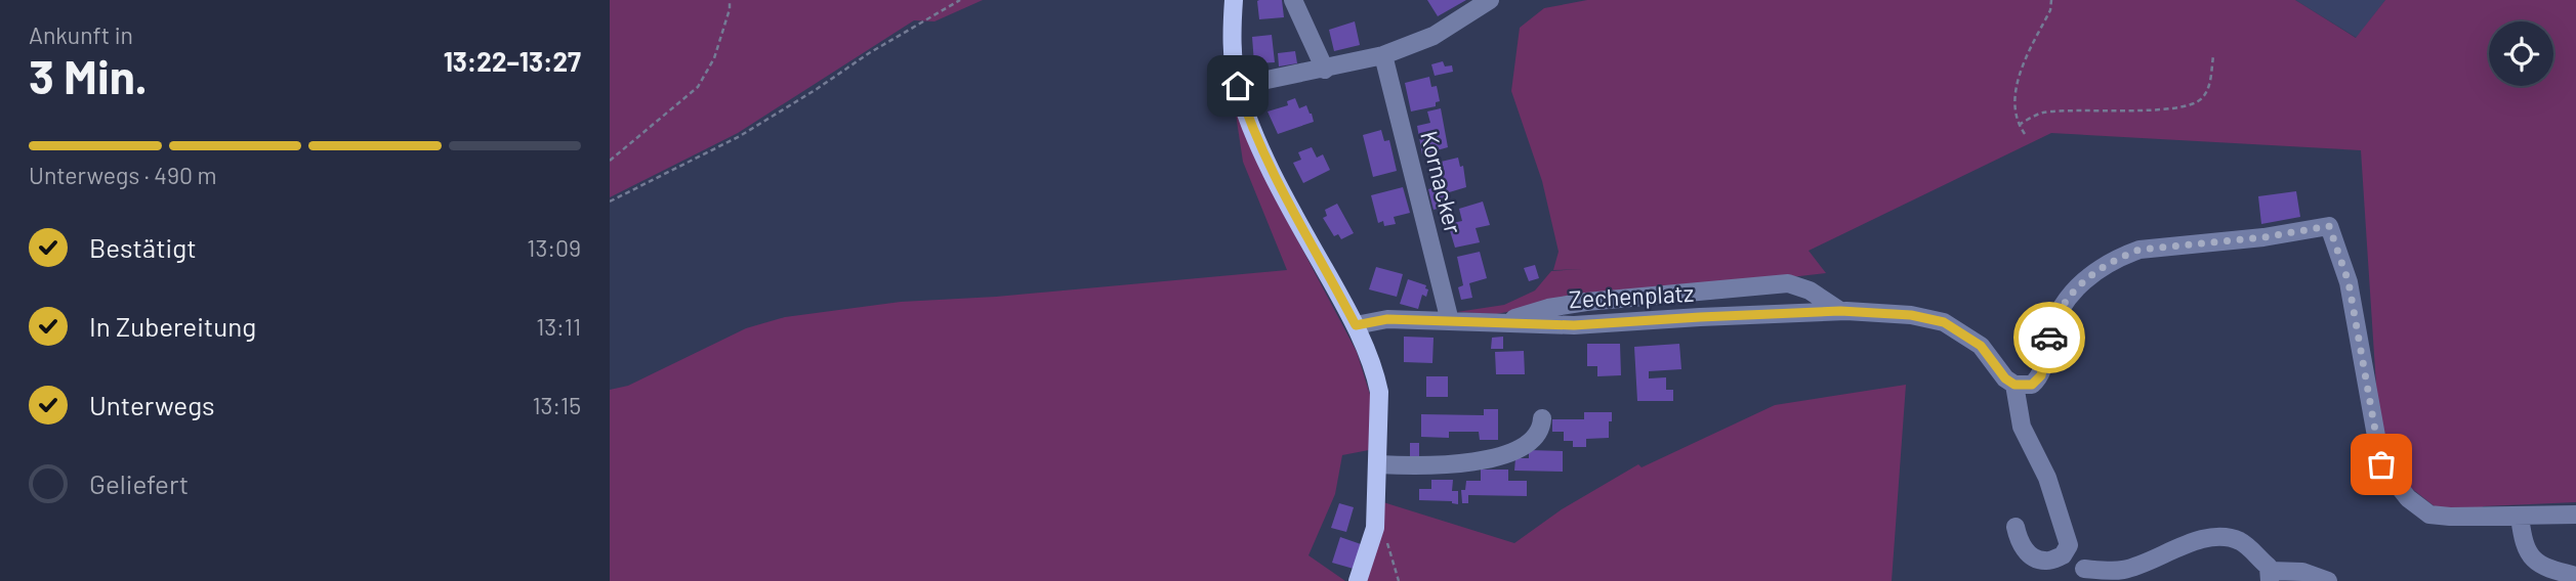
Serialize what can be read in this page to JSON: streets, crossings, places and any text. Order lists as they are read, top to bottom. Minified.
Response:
{"streets":{"street":["Kornacker","Zechenplatz"]},"crossings":[["Kornacker","Zechenplatz"]],"page":{"heading":["3 Min.","Ankunft in","13:22–13:27"],"bar":"Unterwegs · 490 m","list":[["Bestätigt","13:09"],["In Zubereitung","13:11"],["Unterwegs","13:15"],"Geliefert"]}}
